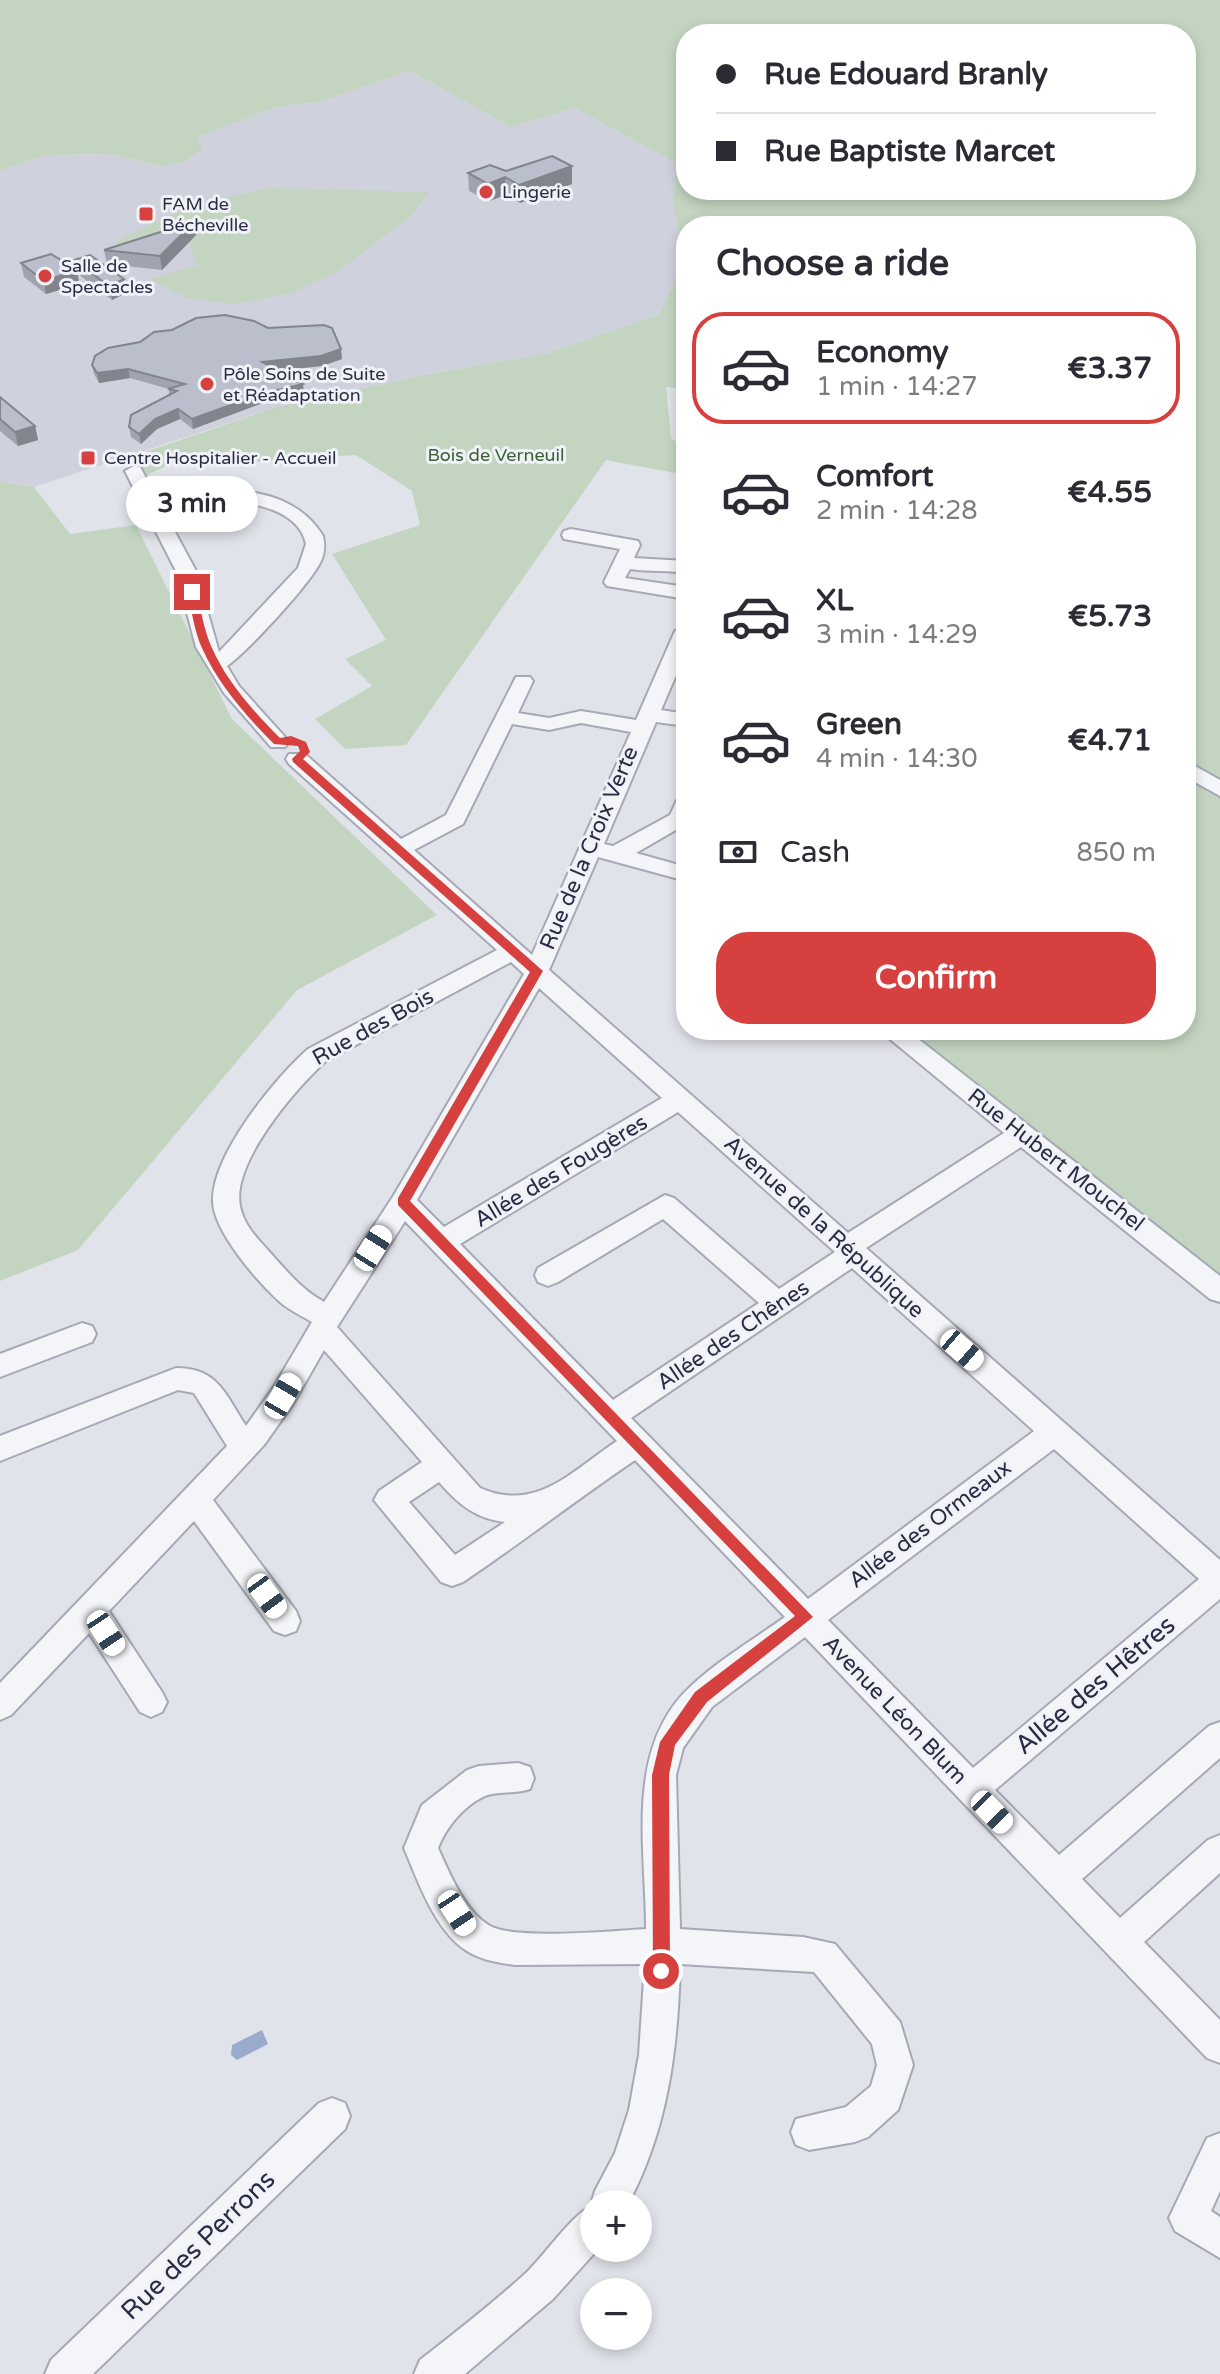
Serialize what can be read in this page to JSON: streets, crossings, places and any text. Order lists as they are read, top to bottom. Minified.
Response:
{"streets":{"street":["Rue de la Croix Verte","Rue des Bois","Rue Hubert Mouchel","Allée des Fougères","Avenue de la République","Allée des Chênes","Allée des Ormeaux","Allée des Hêtres","Avenue Léon Blum","Rue des Perrons"]},"crossings":[["Rue de la Croix Verte","Rue des Bois"],["Rue de la Croix Verte","Avenue de la République"],["Rue de la Croix Verte","Avenue Léon Blum"],["Rue des Bois","Avenue de la République"],["Rue Hubert Mouchel","Allée des Chênes"],["Allée des Fougères","Avenue de la République"],["Allée des Fougères","Avenue Léon Blum"],["Avenue de la République","Allée des Chênes"],["Avenue de la République","Allée des Ormeaux"],["Avenue de la République","Allée des Hêtres"],["Allée des Chênes","Avenue Léon Blum"],["Allée des Ormeaux","Avenue Léon Blum"],["Allée des Hêtres","Avenue Léon Blum"]],"parks":["Bois de Verneuil"],"places":{"other":["Lingerie","Salle de Spectacles","Pôle Soins de Suite et Réadaptation"],"transit":["FAM de Bécheville","Centre Hospitalier - Accueil"]},"page":{"banner":["Rue Edouard Branly","Rue Baptiste Marcet"],"heading":"Choose a ride","list":[{"name":"Economy","note":"1 min · 14:27","value":"€3.37"},{"name":"Comfort","note":"2 min · 14:28","value":"€4.55"},{"name":"XL","note":"3 min · 14:29","value":"€5.73"},{"name":"Green","note":"4 min · 14:30","value":"€4.71"}],"bubble":"3 min","pay":["Cash","850 m"],"buttons":"Confirm","map_buttons":["+","−"]}}
